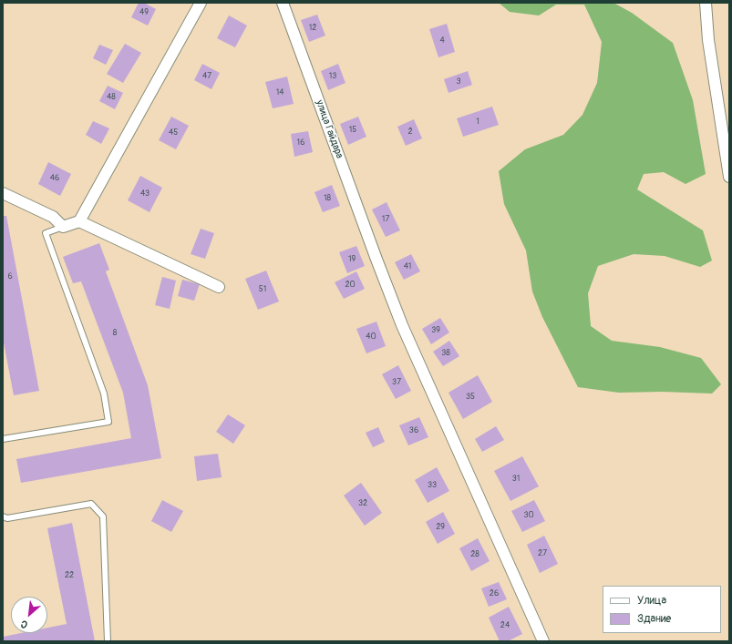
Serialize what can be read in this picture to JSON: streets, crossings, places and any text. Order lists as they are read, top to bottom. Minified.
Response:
{"streets":{"street":["улица Гайдара"]},"house_numbers":["49","12","4","47","13","3","14","48","1","15","2","45","16","46","43","18","17","19","41","6","20","51","39","8","40","38","37","35","36","31","33","32","30","29","27","28","22","26","24"],"legend":["Улица","Здание"],"north":"bottom left"}
